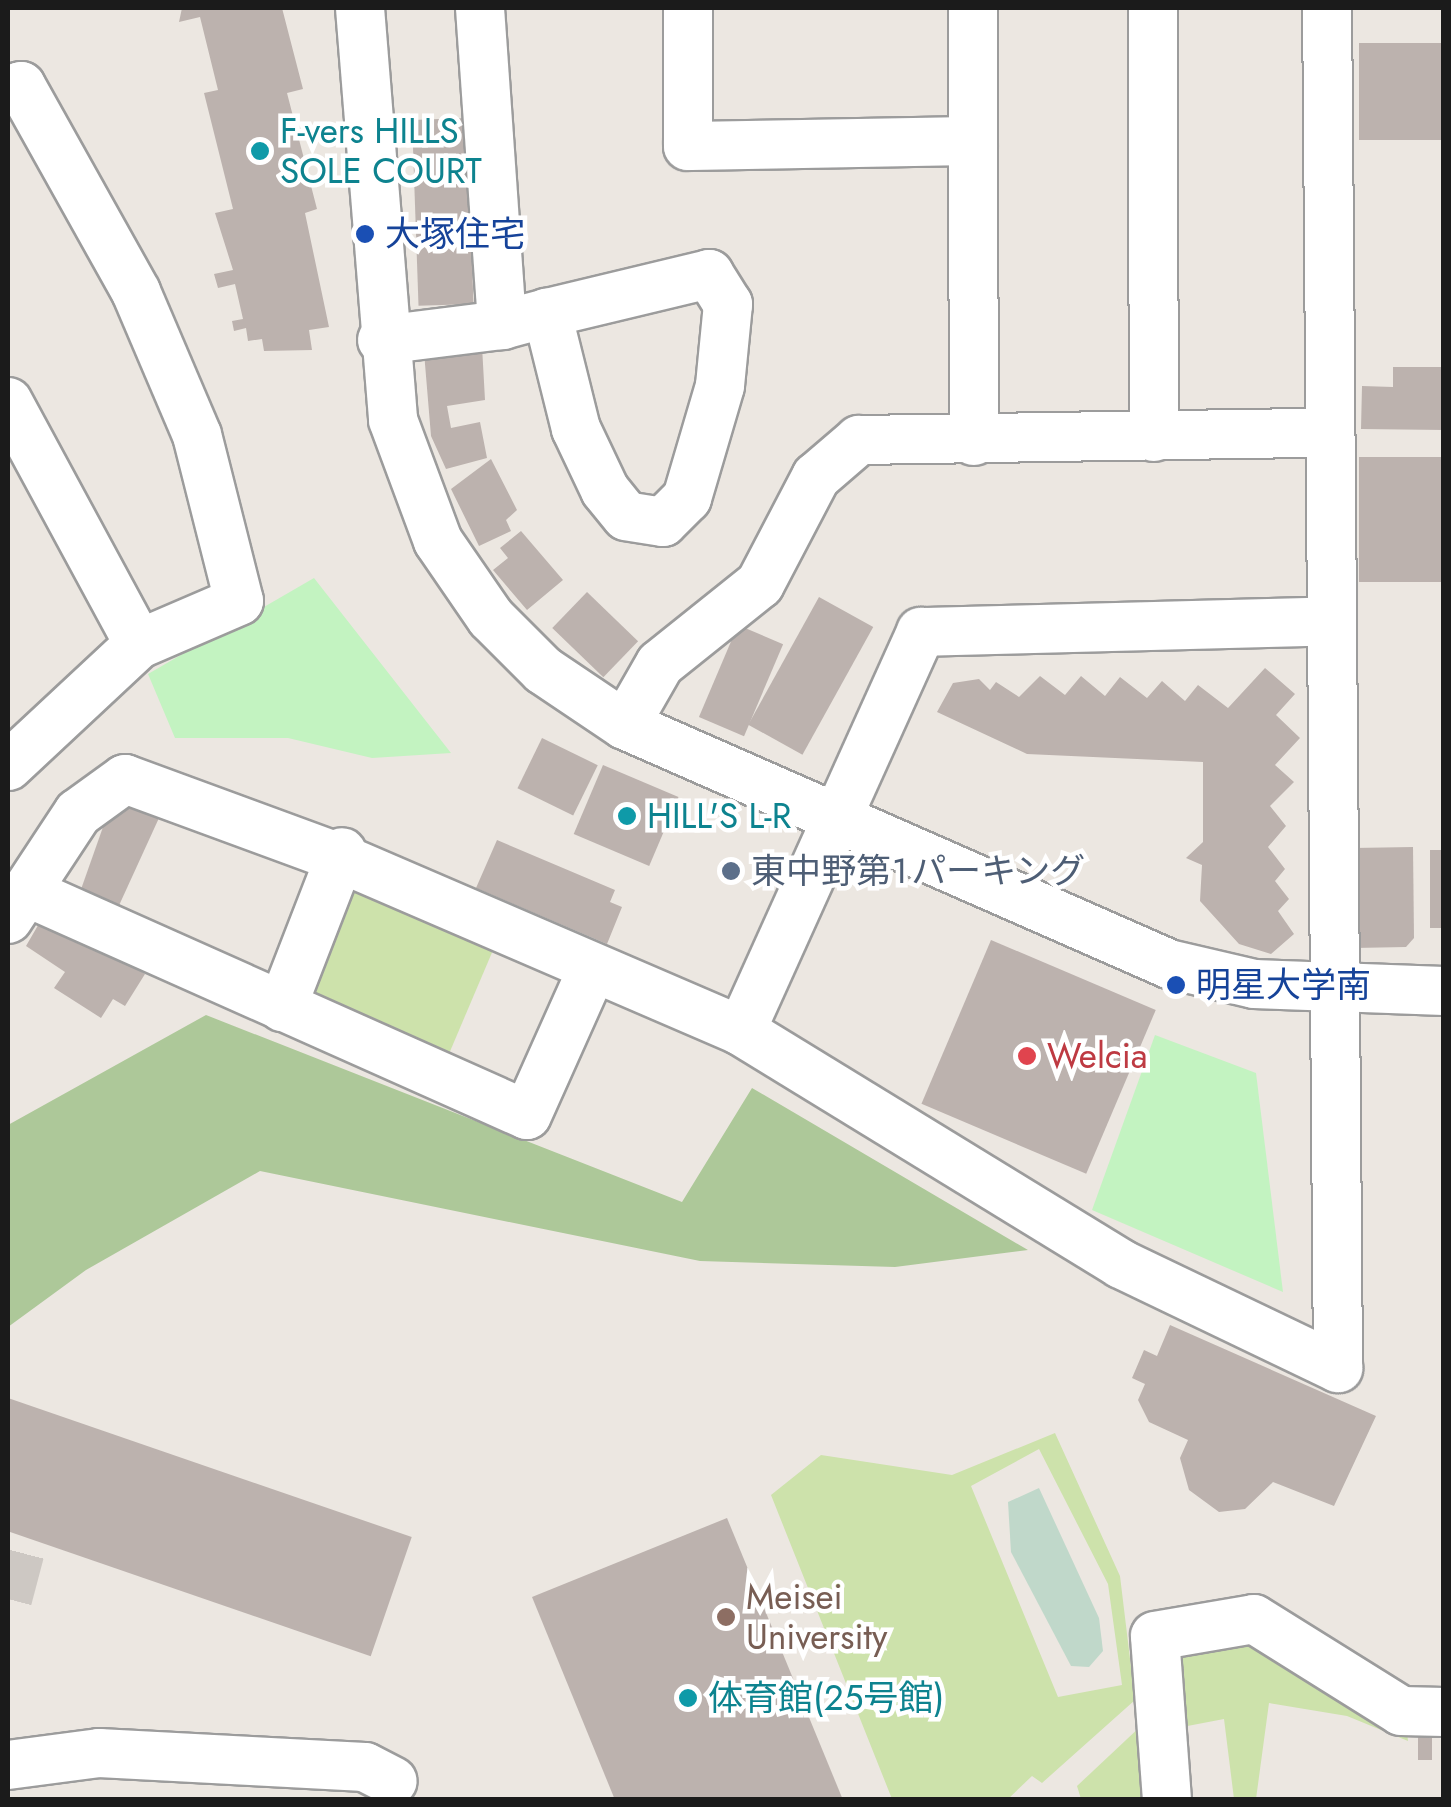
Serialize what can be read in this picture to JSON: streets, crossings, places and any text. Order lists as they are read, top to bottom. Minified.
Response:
{"places":["F-vers HILLS SOLE COURT","大塚住宅","HILL'S L-R","東中野第１パーキング","明星大学南","Welcia","Meisei University","体育館(25号館)"]}
